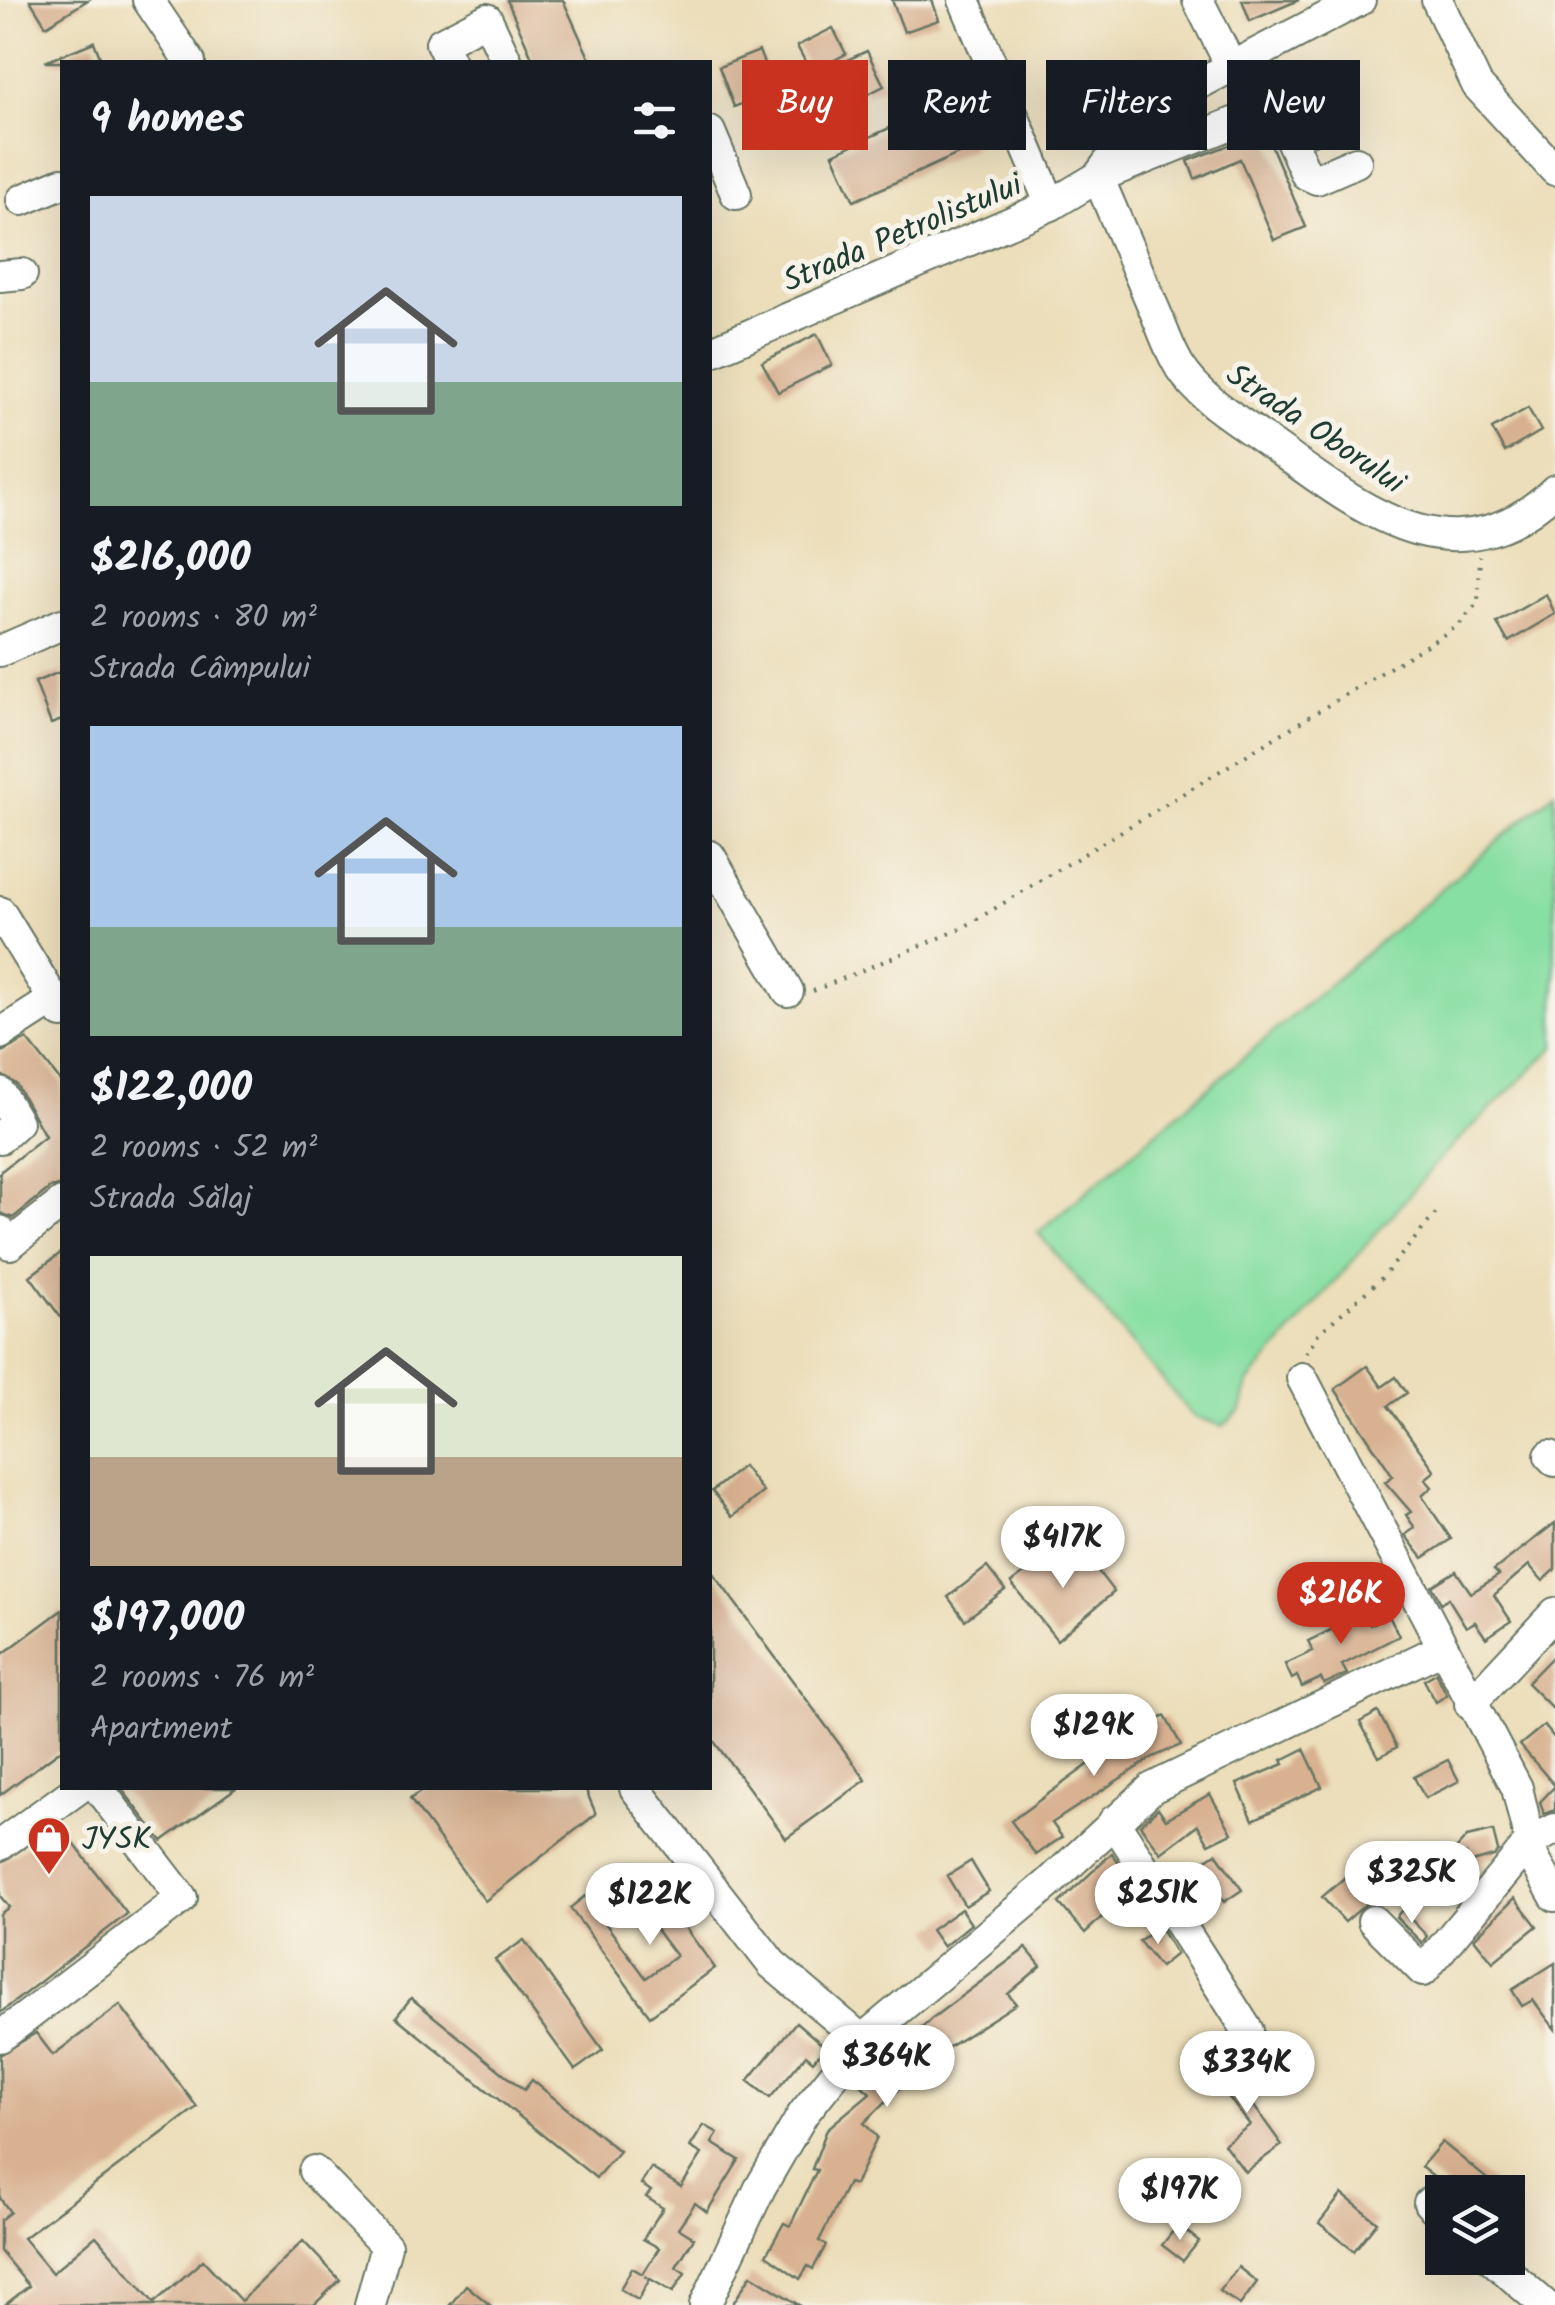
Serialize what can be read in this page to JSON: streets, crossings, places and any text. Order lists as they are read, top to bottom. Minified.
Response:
{"streets":{"street":["Strada Petrolistului","Strada Oborului"]},"crossings":[["Strada Petrolistului","Strada Oborului"]],"places":{"shop":["JYSK"]},"page":{"chip":["Buy","Rent","Filters","New"],"heading":"9 homes","list":[{"name":"$216,000","note":"2 rooms · 80 m² · Strada Câmpului"},{"name":"$122,000","note":"2 rooms · 52 m² · Strada Sălaj"},{"name":"$197,000","note":"2 rooms · 76 m² · Apartment"}],"price":["$417K","$216K","$129K","$325K","$251K","$122K","$364K","$334K","$197K"]}}
